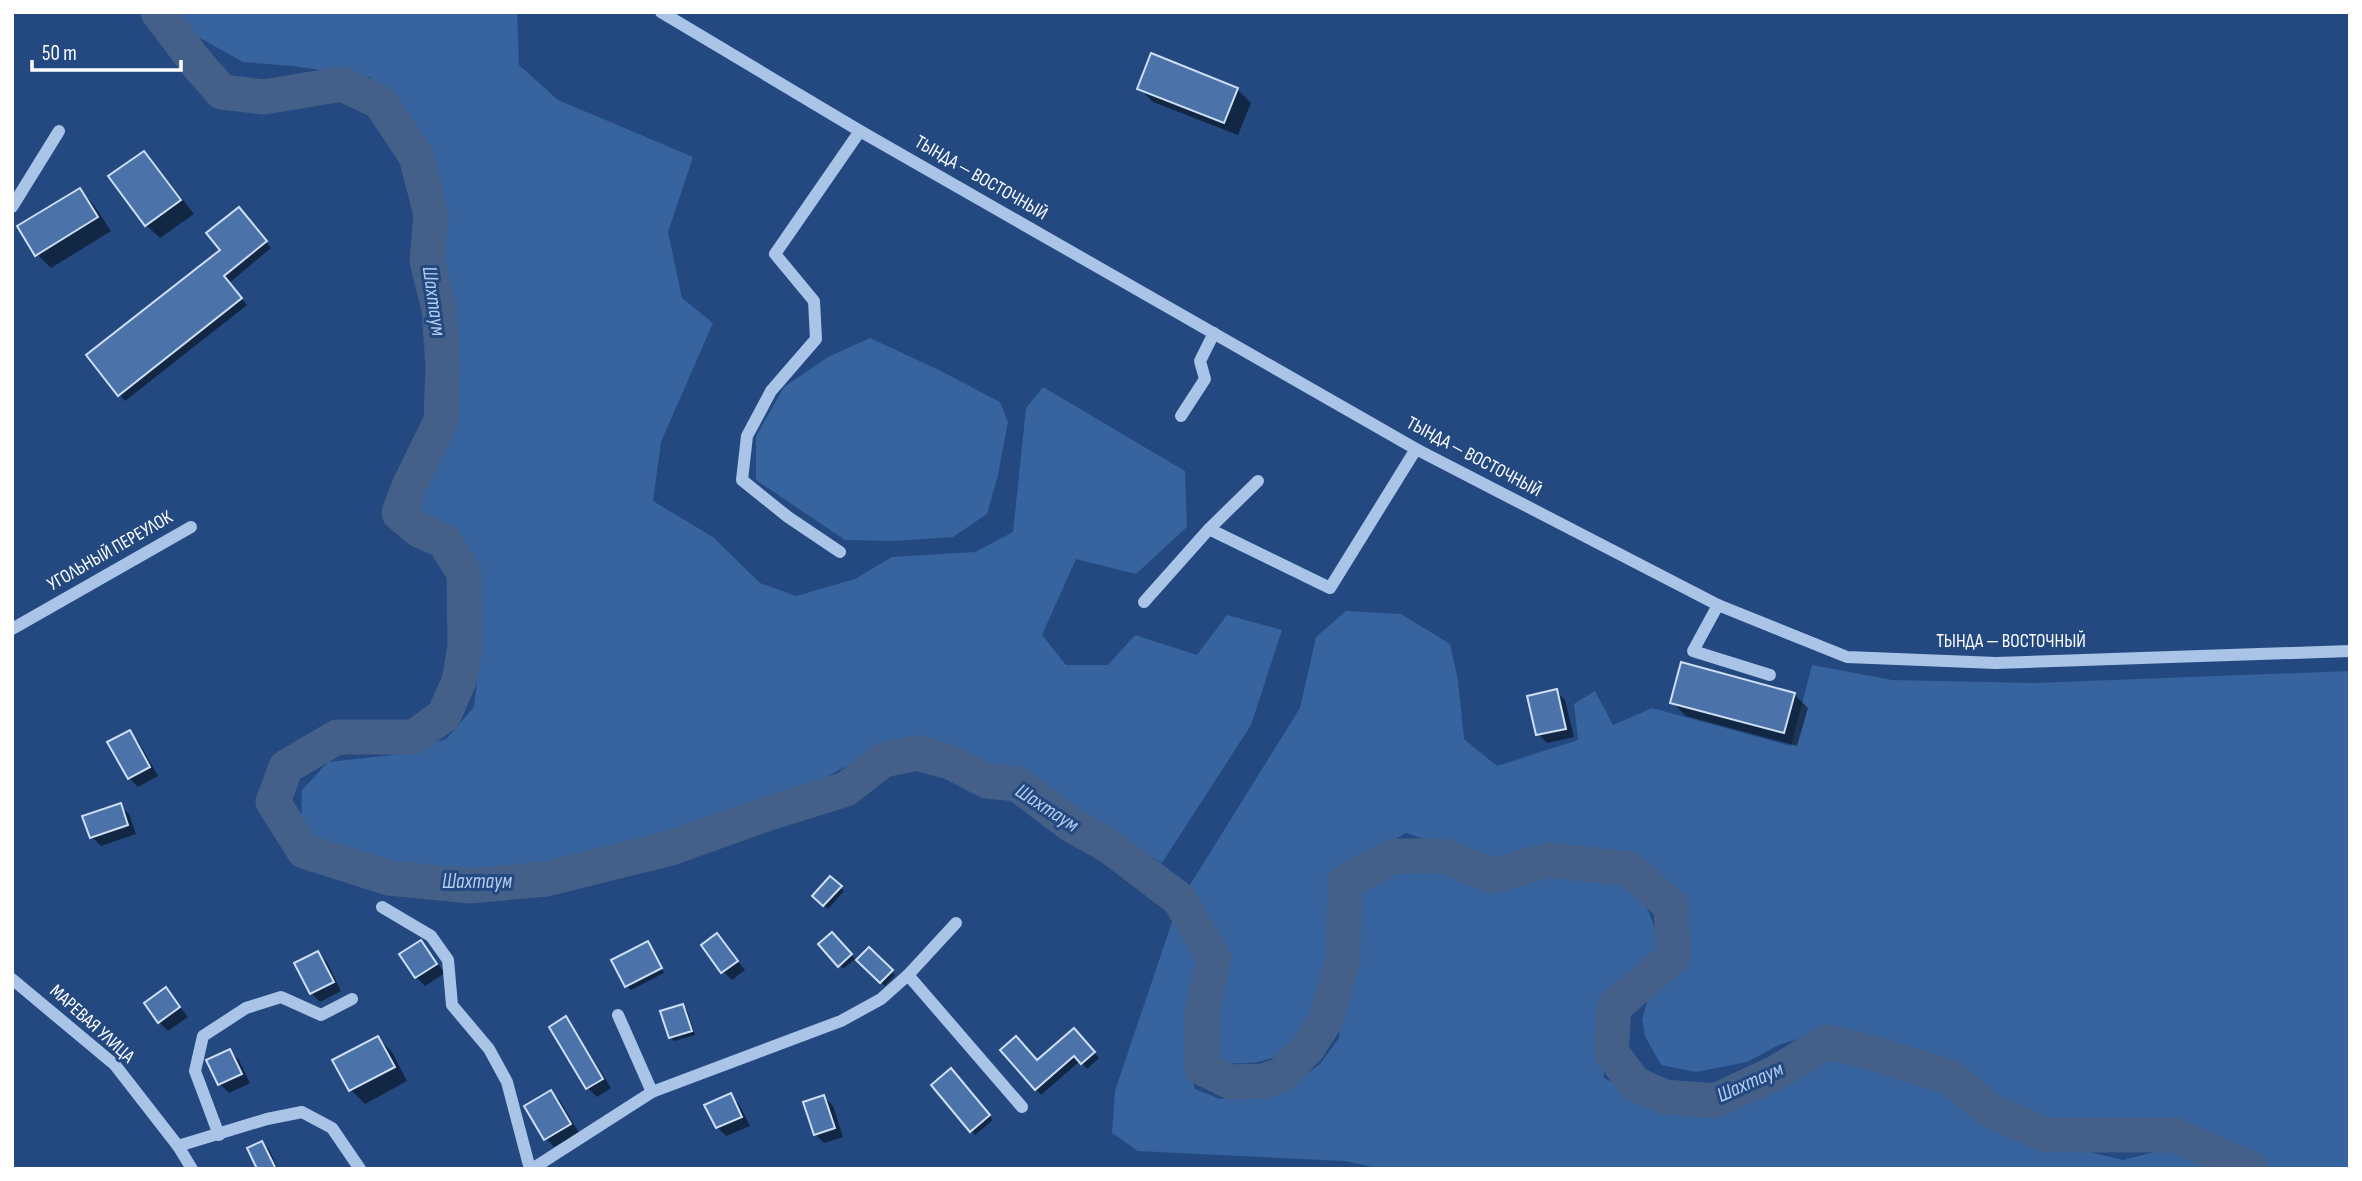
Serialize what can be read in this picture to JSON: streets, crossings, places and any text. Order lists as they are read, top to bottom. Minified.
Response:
{"streets":{"street":["ТЫНДА — ВОСТОЧНЫЙ","УГОЛЬНЫЙ ПЕРЕУЛОК","МАРЕВАЯ УЛИЦА"]},"water":["Шахтаум"],"scale_bar":"50 m"}
